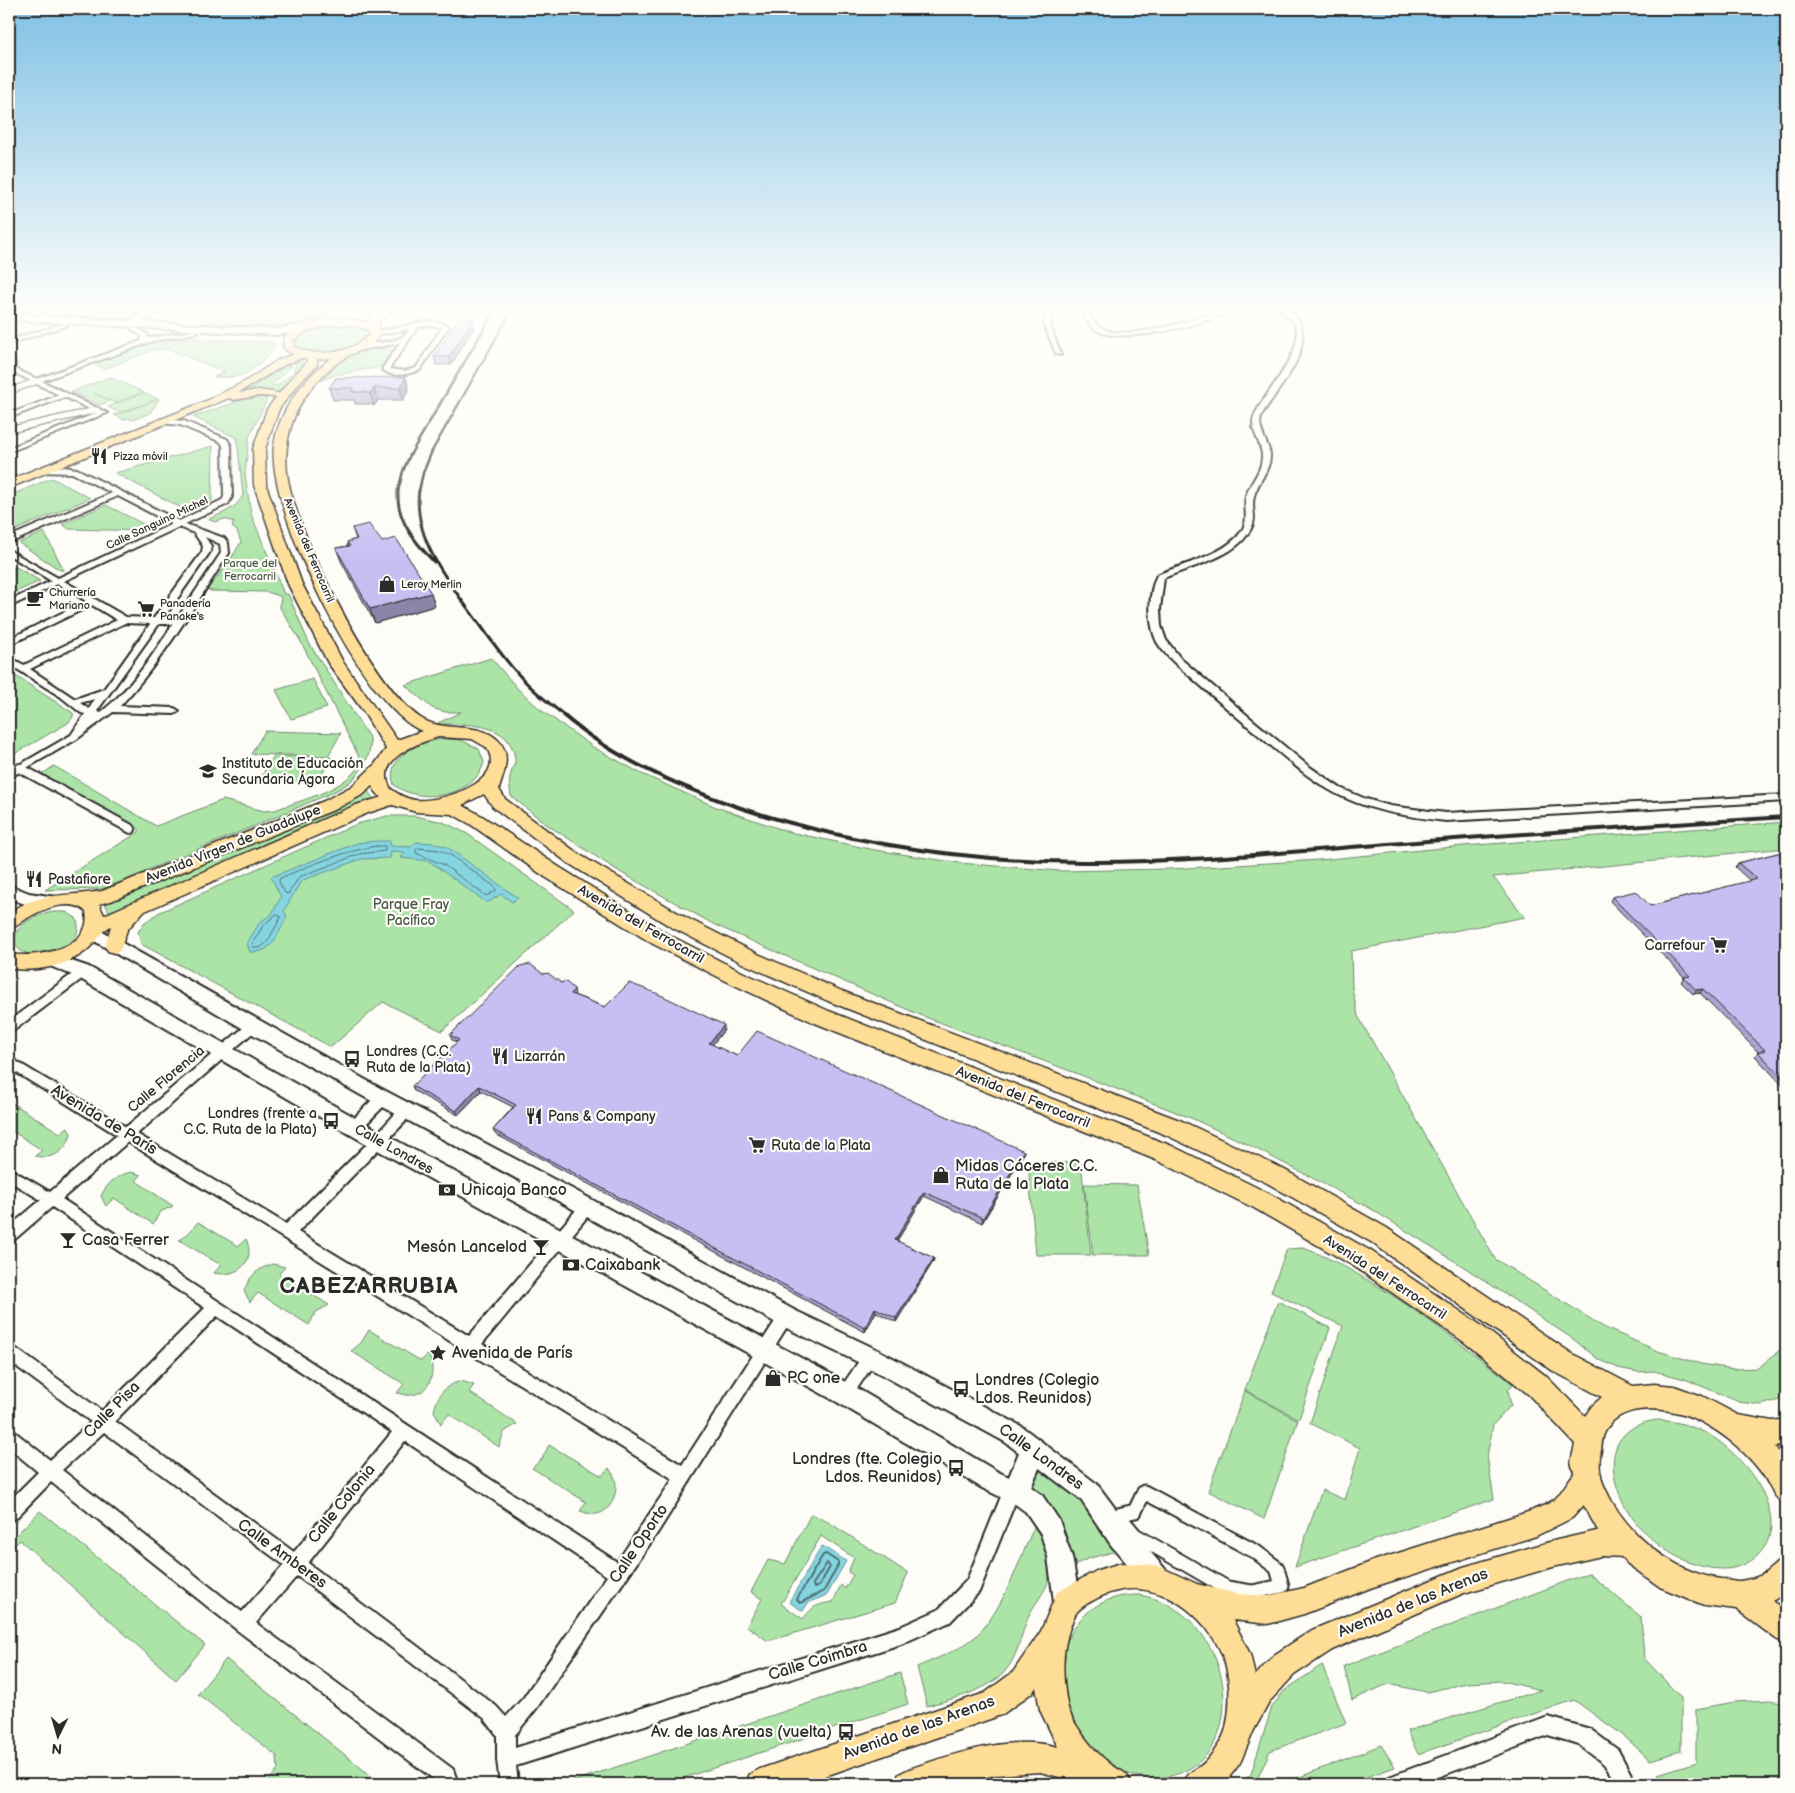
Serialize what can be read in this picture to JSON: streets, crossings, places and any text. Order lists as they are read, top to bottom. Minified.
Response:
{"streets":{"highway":["Avenida del Ferrocarril"],"main road":["Avenida Virgen de Guadalupe","Calle Londres","Avenida de las Arenas"],"street":["Calle Sanguino Michel","Calle Florencia","Avenida de París","Calle Pisa","Calle Colonia","Calle Oporto","Calle Amberes","Calle Coimbra"]},"crossings":[["Avenida del Ferrocarril","Avenida Virgen de Guadalupe"],["Avenida Virgen de Guadalupe","Calle Londres"],["Calle Florencia","Avenida de París"],["Calle Florencia","Calle Londres"],["Avenida de París","Calle Oporto"],["Calle Londres","Calle Oporto"],["Calle Londres","Calle Coimbra"],["Calle Pisa","Calle Amberes"],["Calle Colonia","Calle Amberes"],["Calle Oporto","Calle Amberes"]],"districts":["CABEZARRUBIA"],"parks":["Parque del Ferrocarril","Parque Fray Pacífico"],"places":{"restaurant":["Pizza móvil","Pastafiore","Lizarrán","Pans & Company"],"shop":["Leroy Merlin","Midas Cáceres C.C. Ruta de la Plata","PC one"],"cafe":["Churrería Mariano"],"supermarket":["Panadería Panake's","Carrefour","Ruta de la Plata"],"school or university":["Instituto de Educación Secundaria Ágora"],"bus stop":["Londres (C.C. Ruta de la Plata)","Londres (frente a C.C. Ruta de la Plata)","Londres (Colegio Ldos. Reunidos)","Londres (fte. Colegio Ldos. Reunidos)","Av. de las Arenas (vuelta)"],"bank":["Unicaja Banco","Caixabank"],"bar":["Casa Ferrer","Mesón Lancelod"],"place":["Avenida de París"]},"north":"bottom"}
